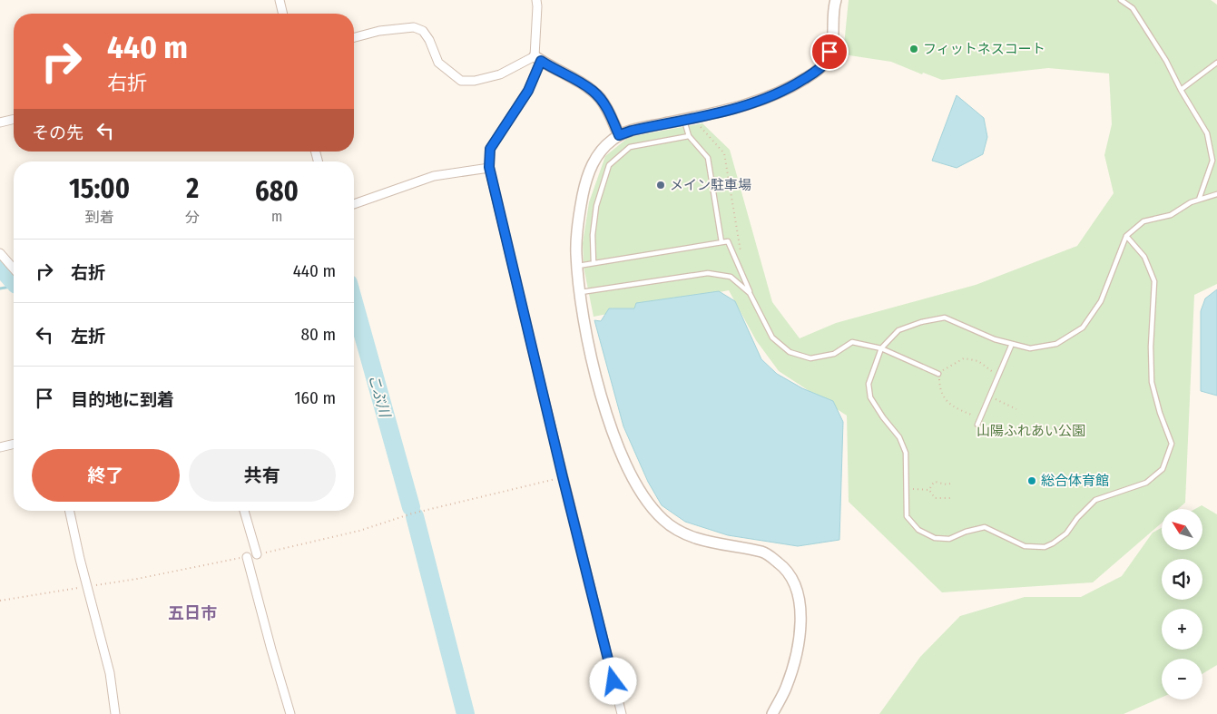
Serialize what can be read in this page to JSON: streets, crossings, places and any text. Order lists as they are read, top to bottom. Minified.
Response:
{"districts":["五日市"],"water":["こぶ川"],"parks":["山陽ふれあい公園"],"places":["フィットネスコート","メイン駐車場","総合体育館"],"north":"top left","page":{"turn":["440 m","右折"],"then":"その先","eta":["15:00","到着","2","分","680","m"],"list":[{"name":"右折","value":"440 m"},{"name":"左折","value":"80 m"},{"name":"目的地に到着","value":"160 m"}],"buttons":["終了","共有"],"map_buttons":["+","−"]}}
